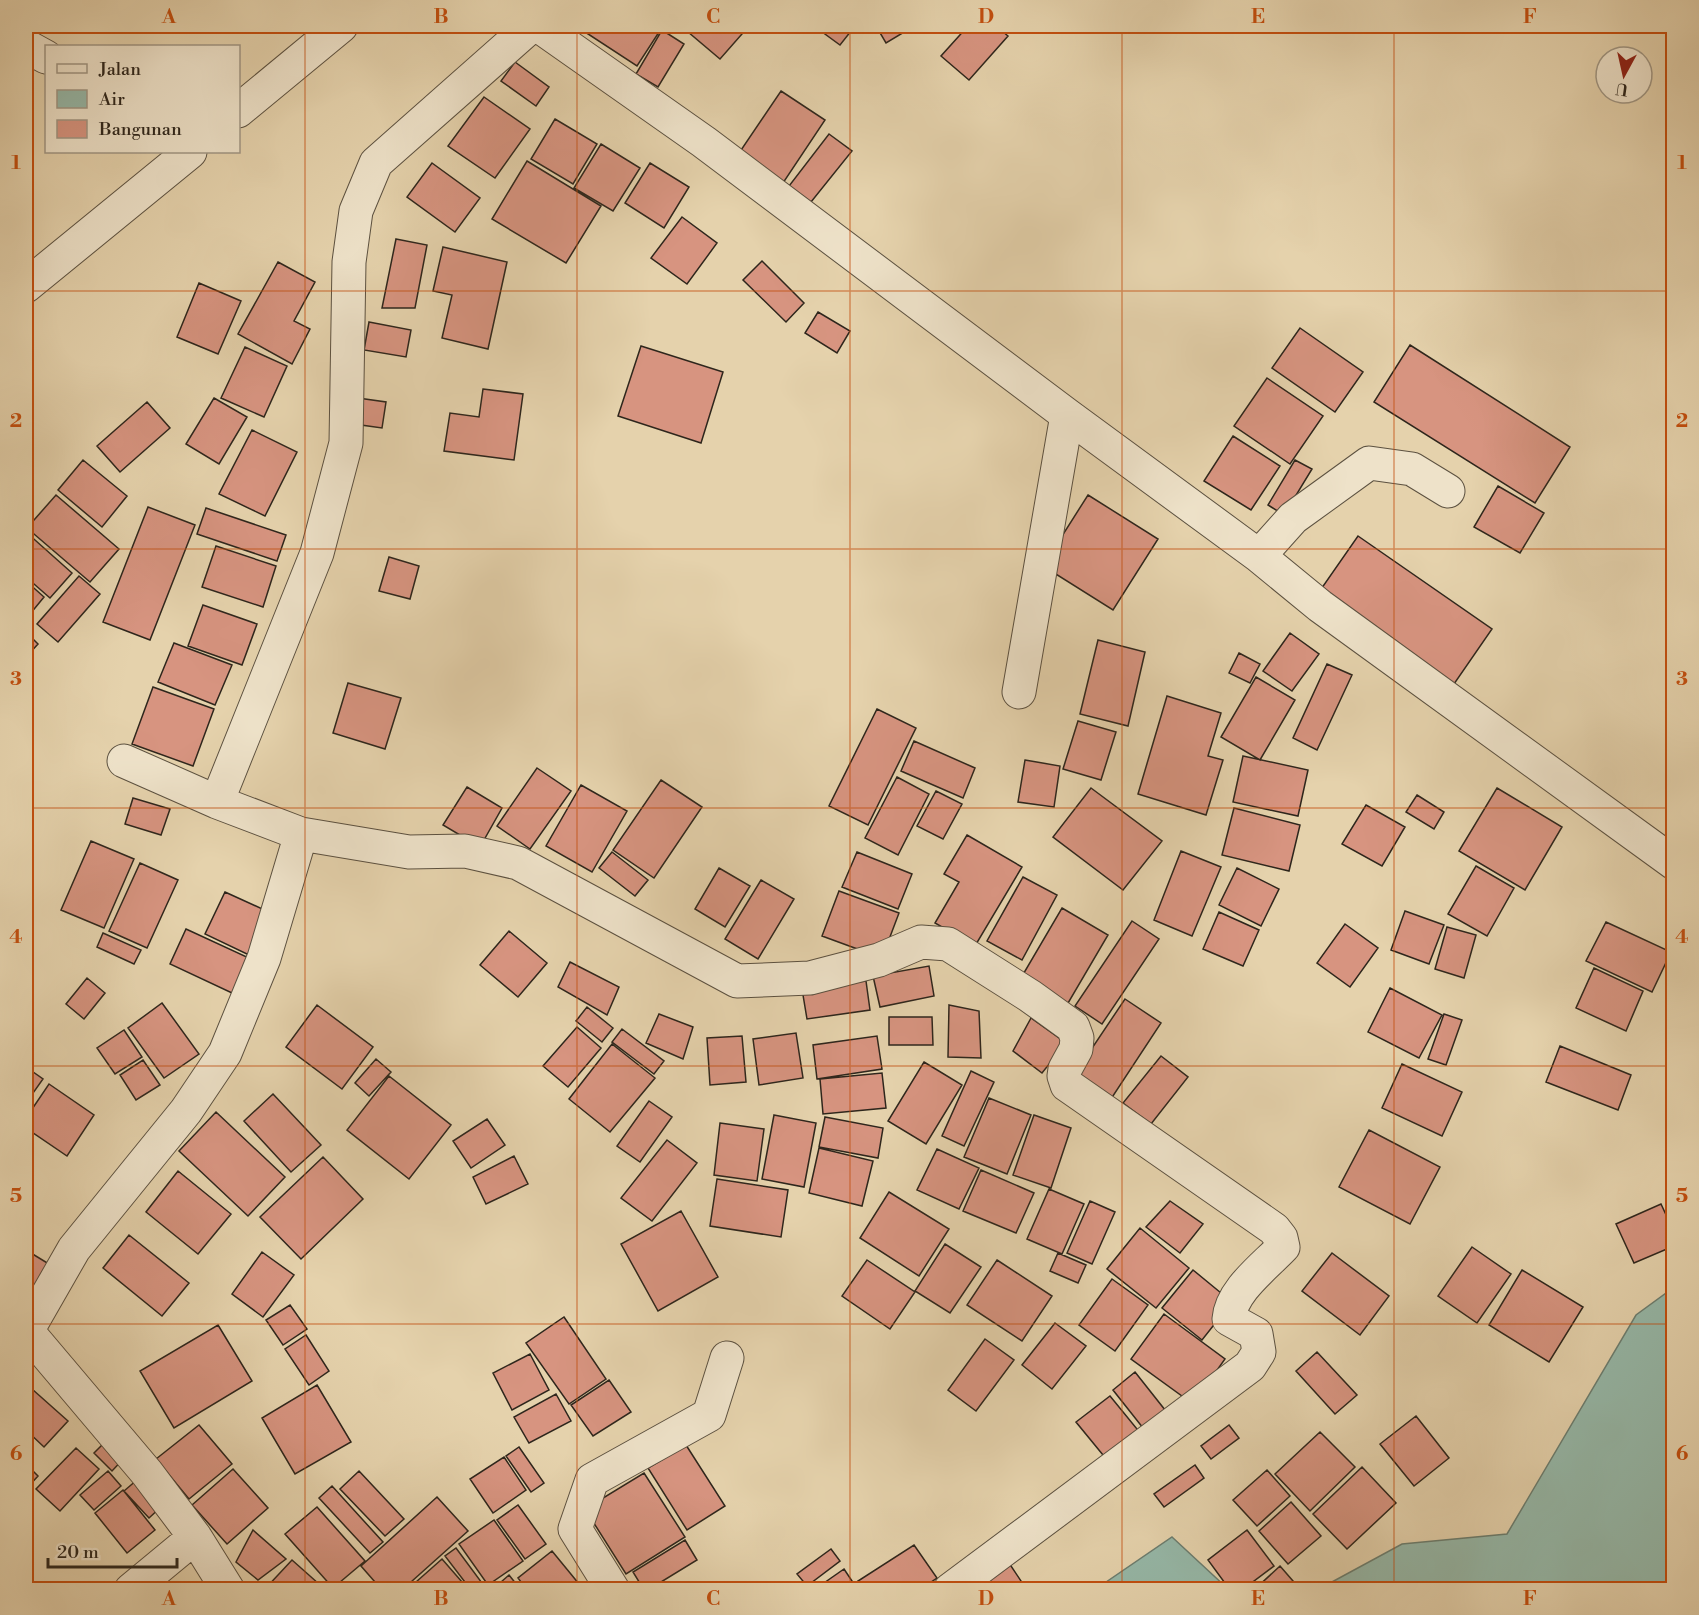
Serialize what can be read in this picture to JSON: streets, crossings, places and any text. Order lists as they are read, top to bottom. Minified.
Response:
{"legend":["Jalan","Air","Bangunan"],"scale_bar":"20 m","north":"bottom","grid":{"columns":["A","B","C","D","E","F"],"rows":["1","2","3","4","5","6"]}}
